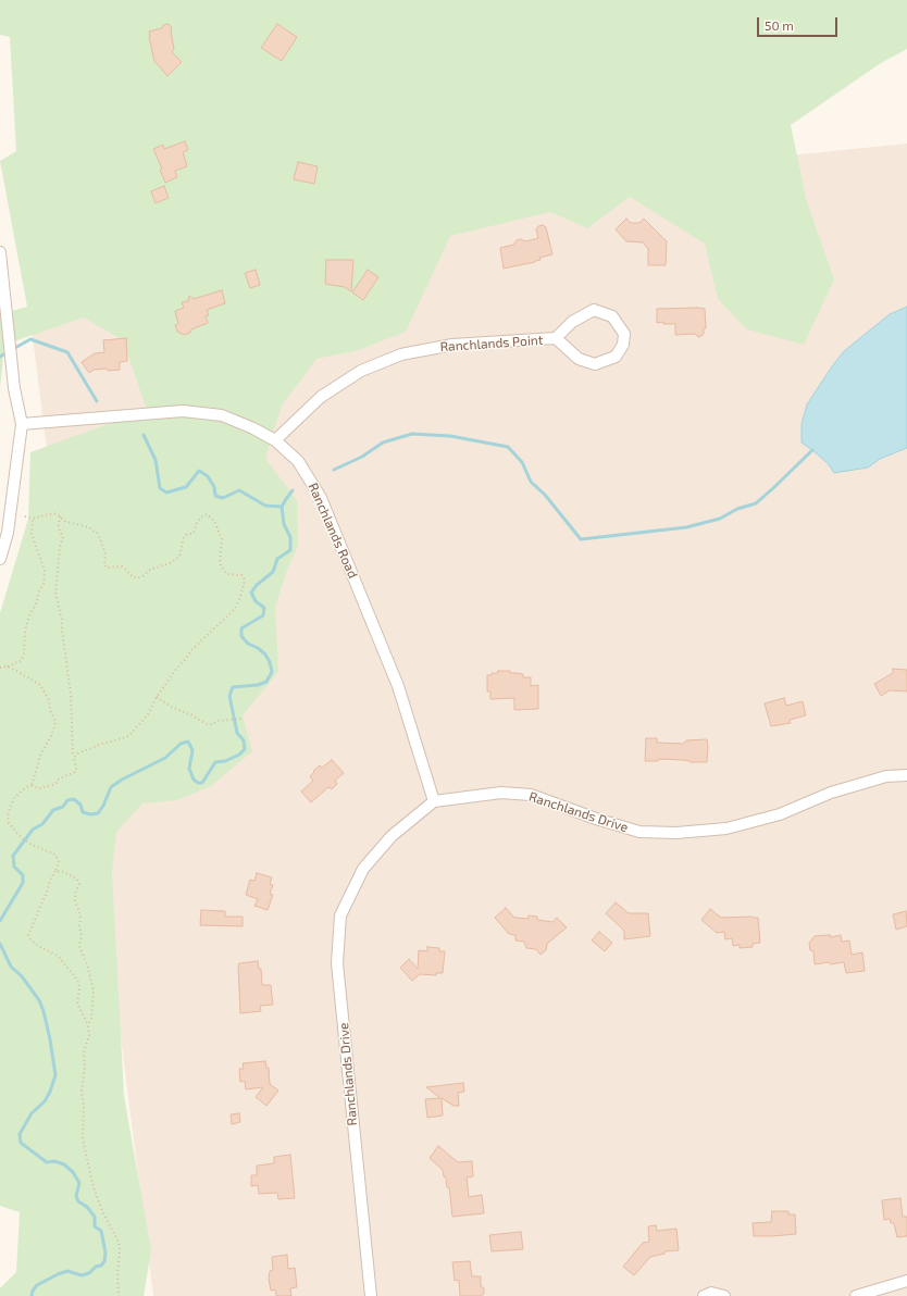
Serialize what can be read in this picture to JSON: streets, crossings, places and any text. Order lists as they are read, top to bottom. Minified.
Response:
{"streets":{"street":["Ranchlands Point","Ranchlands Road","Ranchlands Drive"]},"crossings":[["Ranchlands Point","Ranchlands Road"],["Ranchlands Road","Ranchlands Drive"]],"scale_bar":"50 m"}
